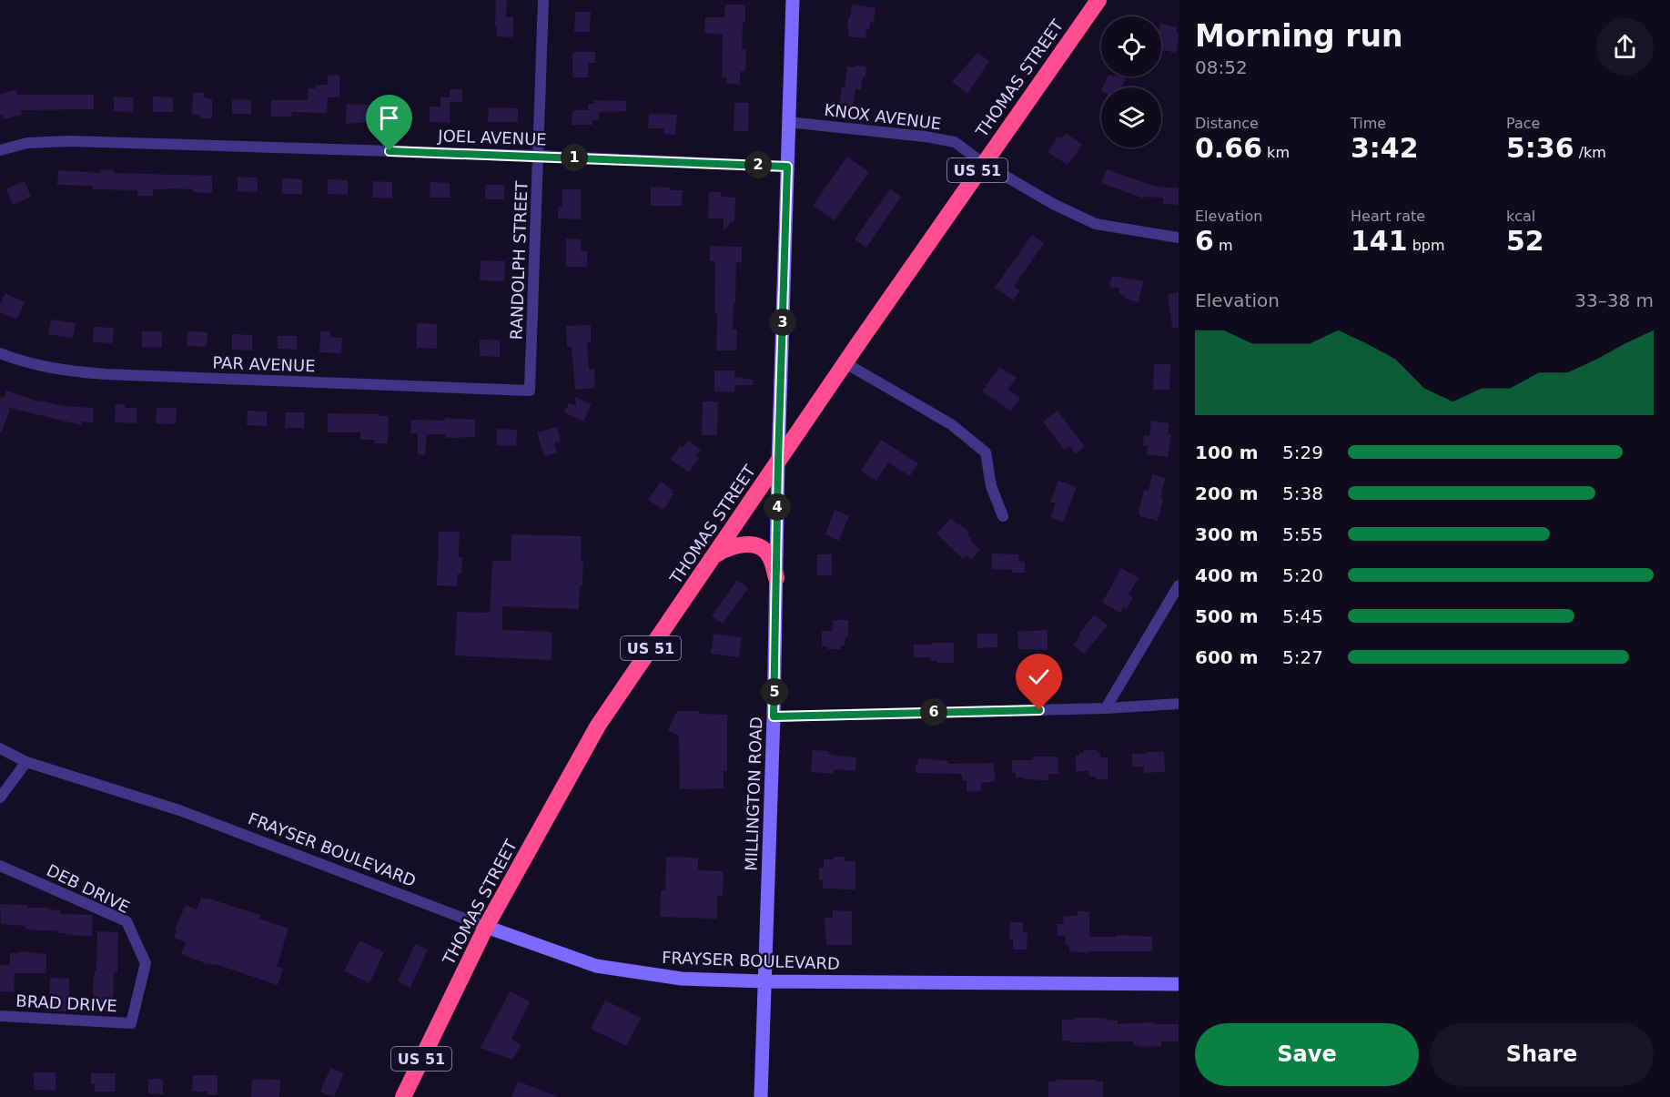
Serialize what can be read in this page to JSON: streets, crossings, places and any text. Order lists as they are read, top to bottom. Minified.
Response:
{"streets":{"highway":["THOMAS STREET","US 51"],"main road":["MILLINGTON ROAD","FRAYSER BOULEVARD"],"street":["KNOX AVENUE","JOEL AVENUE","RANDOLPH STREET","PAR AVENUE","DEB DRIVE","BRAD DRIVE"]},"crossings":[["THOMAS STREET","KNOX AVENUE"],["THOMAS STREET","MILLINGTON ROAD"],["THOMAS STREET","FRAYSER BOULEVARD"],["KNOX AVENUE","MILLINGTON ROAD"],["JOEL AVENUE","RANDOLPH STREET"],["JOEL AVENUE","MILLINGTON ROAD"],["RANDOLPH STREET","PAR AVENUE"],["MILLINGTON ROAD","FRAYSER BOULEVARD"],["DEB DRIVE","BRAD DRIVE"]],"page":{"heading":["Morning run","08:52"],"stats":[["Distance","0.66 km"],["Time","3:42"],["Pace","5:36 /km"],["Elevation","6 m"],["Heart rate","141 bpm"],["kcal","52"]],"pins":["1","2","3","4","5","6"],"chart":["Elevation","33–38 m"],"list":[{"name":"100 m","note":"5:29"},{"name":"200 m","note":"5:38"},{"name":"300 m","note":"5:55"},{"name":"400 m","note":"5:20"},{"name":"500 m","note":"5:45"},{"name":"600 m","note":"5:27"}],"buttons":["Save","Share"]}}
